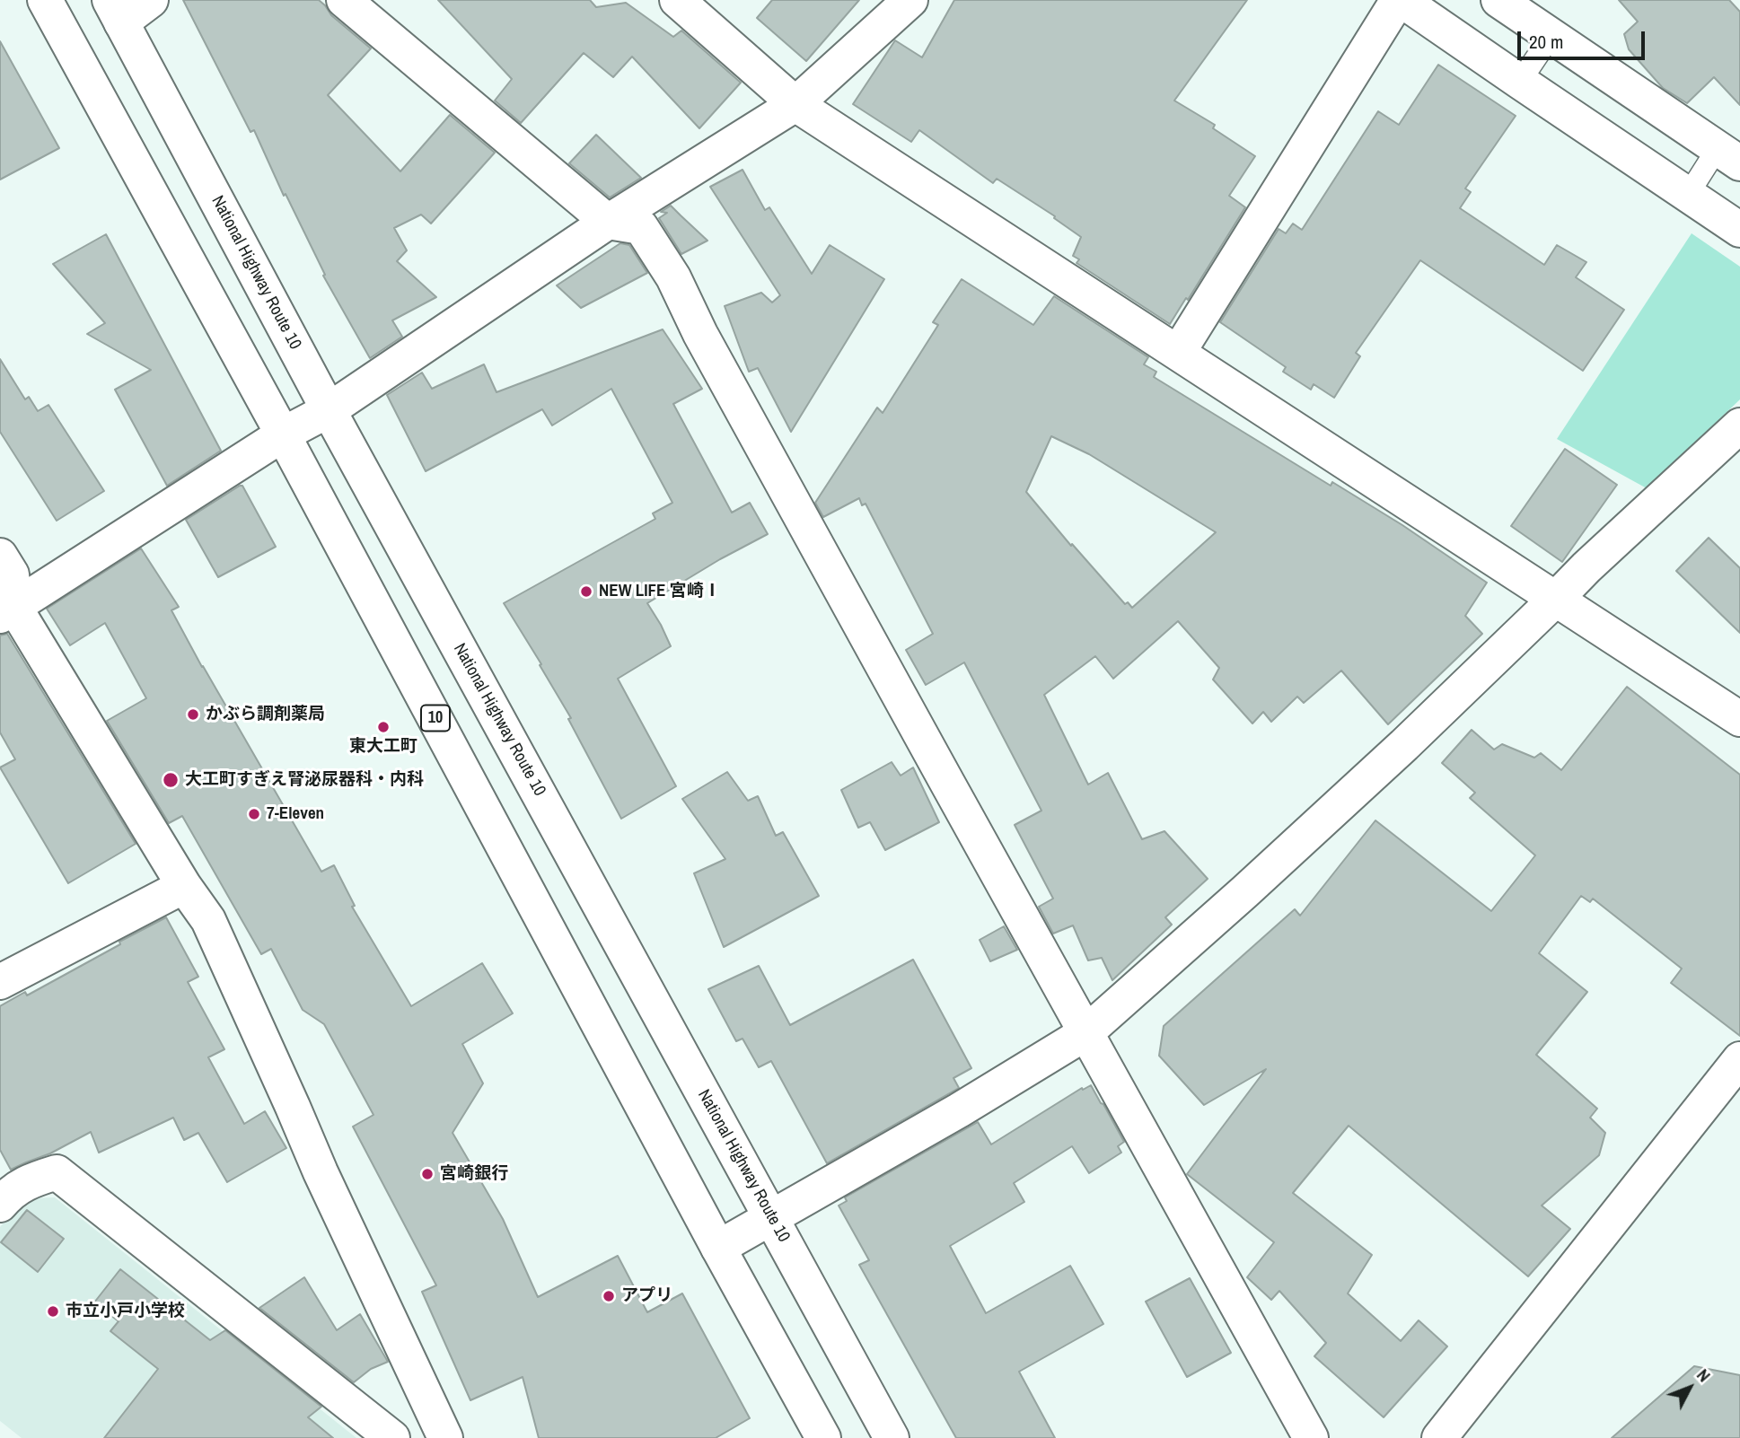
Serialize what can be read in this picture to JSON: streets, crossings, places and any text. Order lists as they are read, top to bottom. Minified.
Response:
{"streets":{"main road":["National Highway Route 10","10"]},"places":["NEW LIFE 宮崎Ⅰ","かぶら調剤薬局","東大工町","大工町すぎえ腎泌尿器科・内科","7-Eleven","宮崎銀行","アプリ","市立小戸小学校"],"scale_bar":"20 m","north":"top right"}
